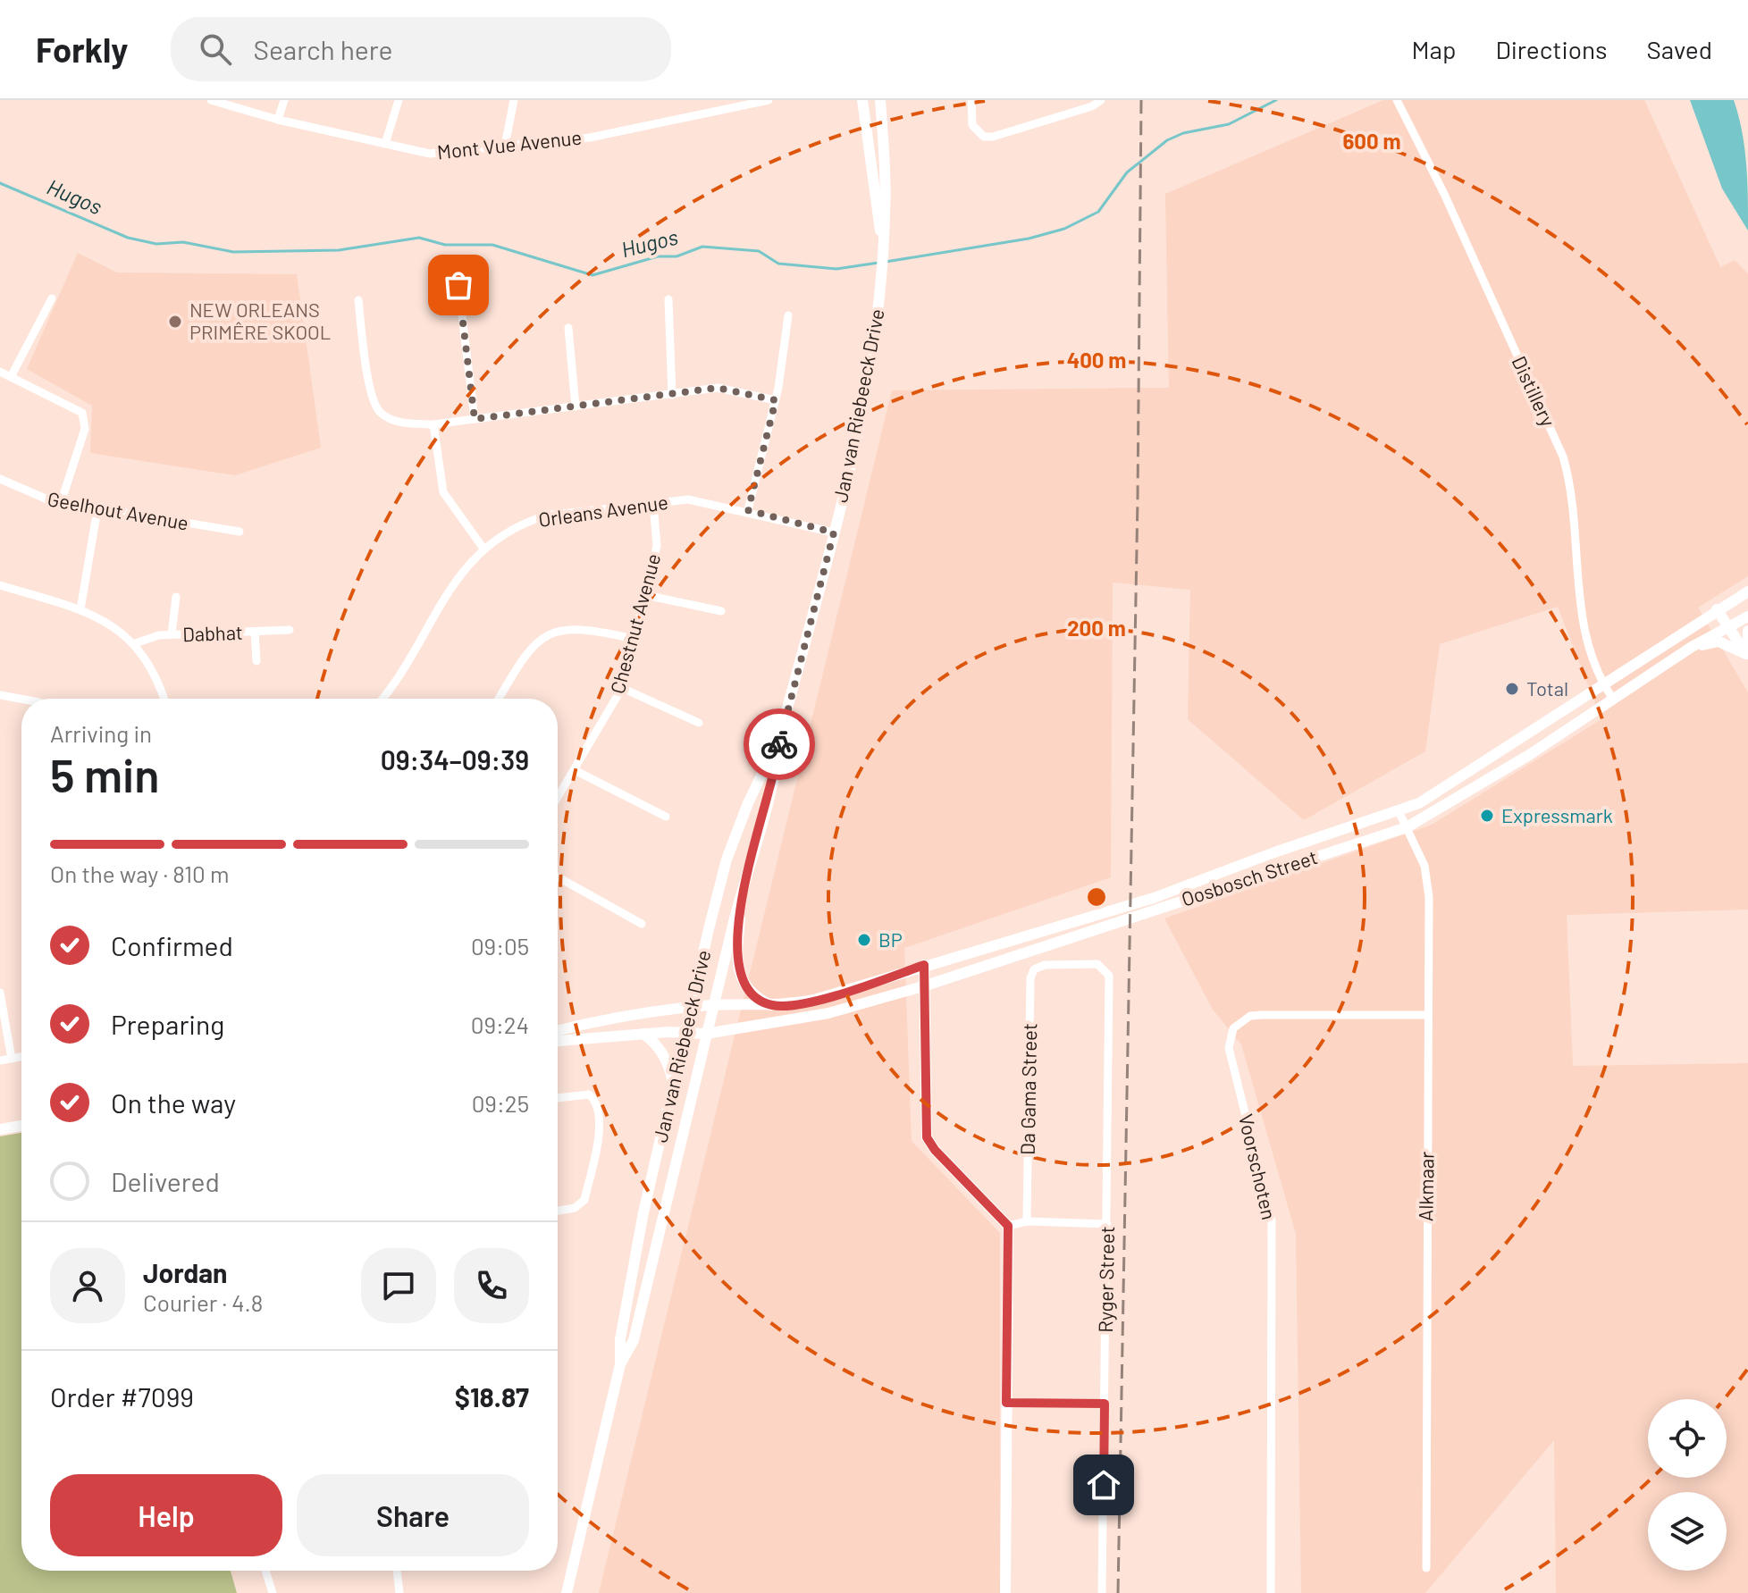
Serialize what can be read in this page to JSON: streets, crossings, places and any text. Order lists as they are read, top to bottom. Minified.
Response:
{"streets":{"main road":["Jan van Riebeeck Drive","Oosbosch Street"],"street":["Mont Vue Avenue","Distillery","Geelhout Avenue","Orleans Avenue","Chestnut Avenue","Dabhat","Da Gama Street","Voorschoten","Alkmaar","Ryger Street"]},"crossings":[["Distillery","Oosbosch Street"],["Jan van Riebeeck Drive","Orleans Avenue"],["Jan van Riebeeck Drive","Oosbosch Street"],["Orleans Avenue","Chestnut Avenue"],["Oosbosch Street","Alkmaar"],["Da Gama Street","Ryger Street"],["Voorschoten","Alkmaar"]],"water":["Hugos"],"places":["NEW ORLEANS PRIMÊRE SKOOL","Total","Expressmark","BP"],"page":{"header":"Forkly","search":"Search here","nav":["Map","Directions","Saved"],"heading":["5 min","Arriving in","09:34–09:39"],"panel":["Jordan","Courier · 4.8","Order #7099","$18.87"],"bar":"On the way · 810 m","list":[["Confirmed","09:05"],["Preparing","09:24"],["On the way","09:25"],"Delivered"],"buttons":["Help","Share"]},"rings":["600 m","400 m","200 m"]}
